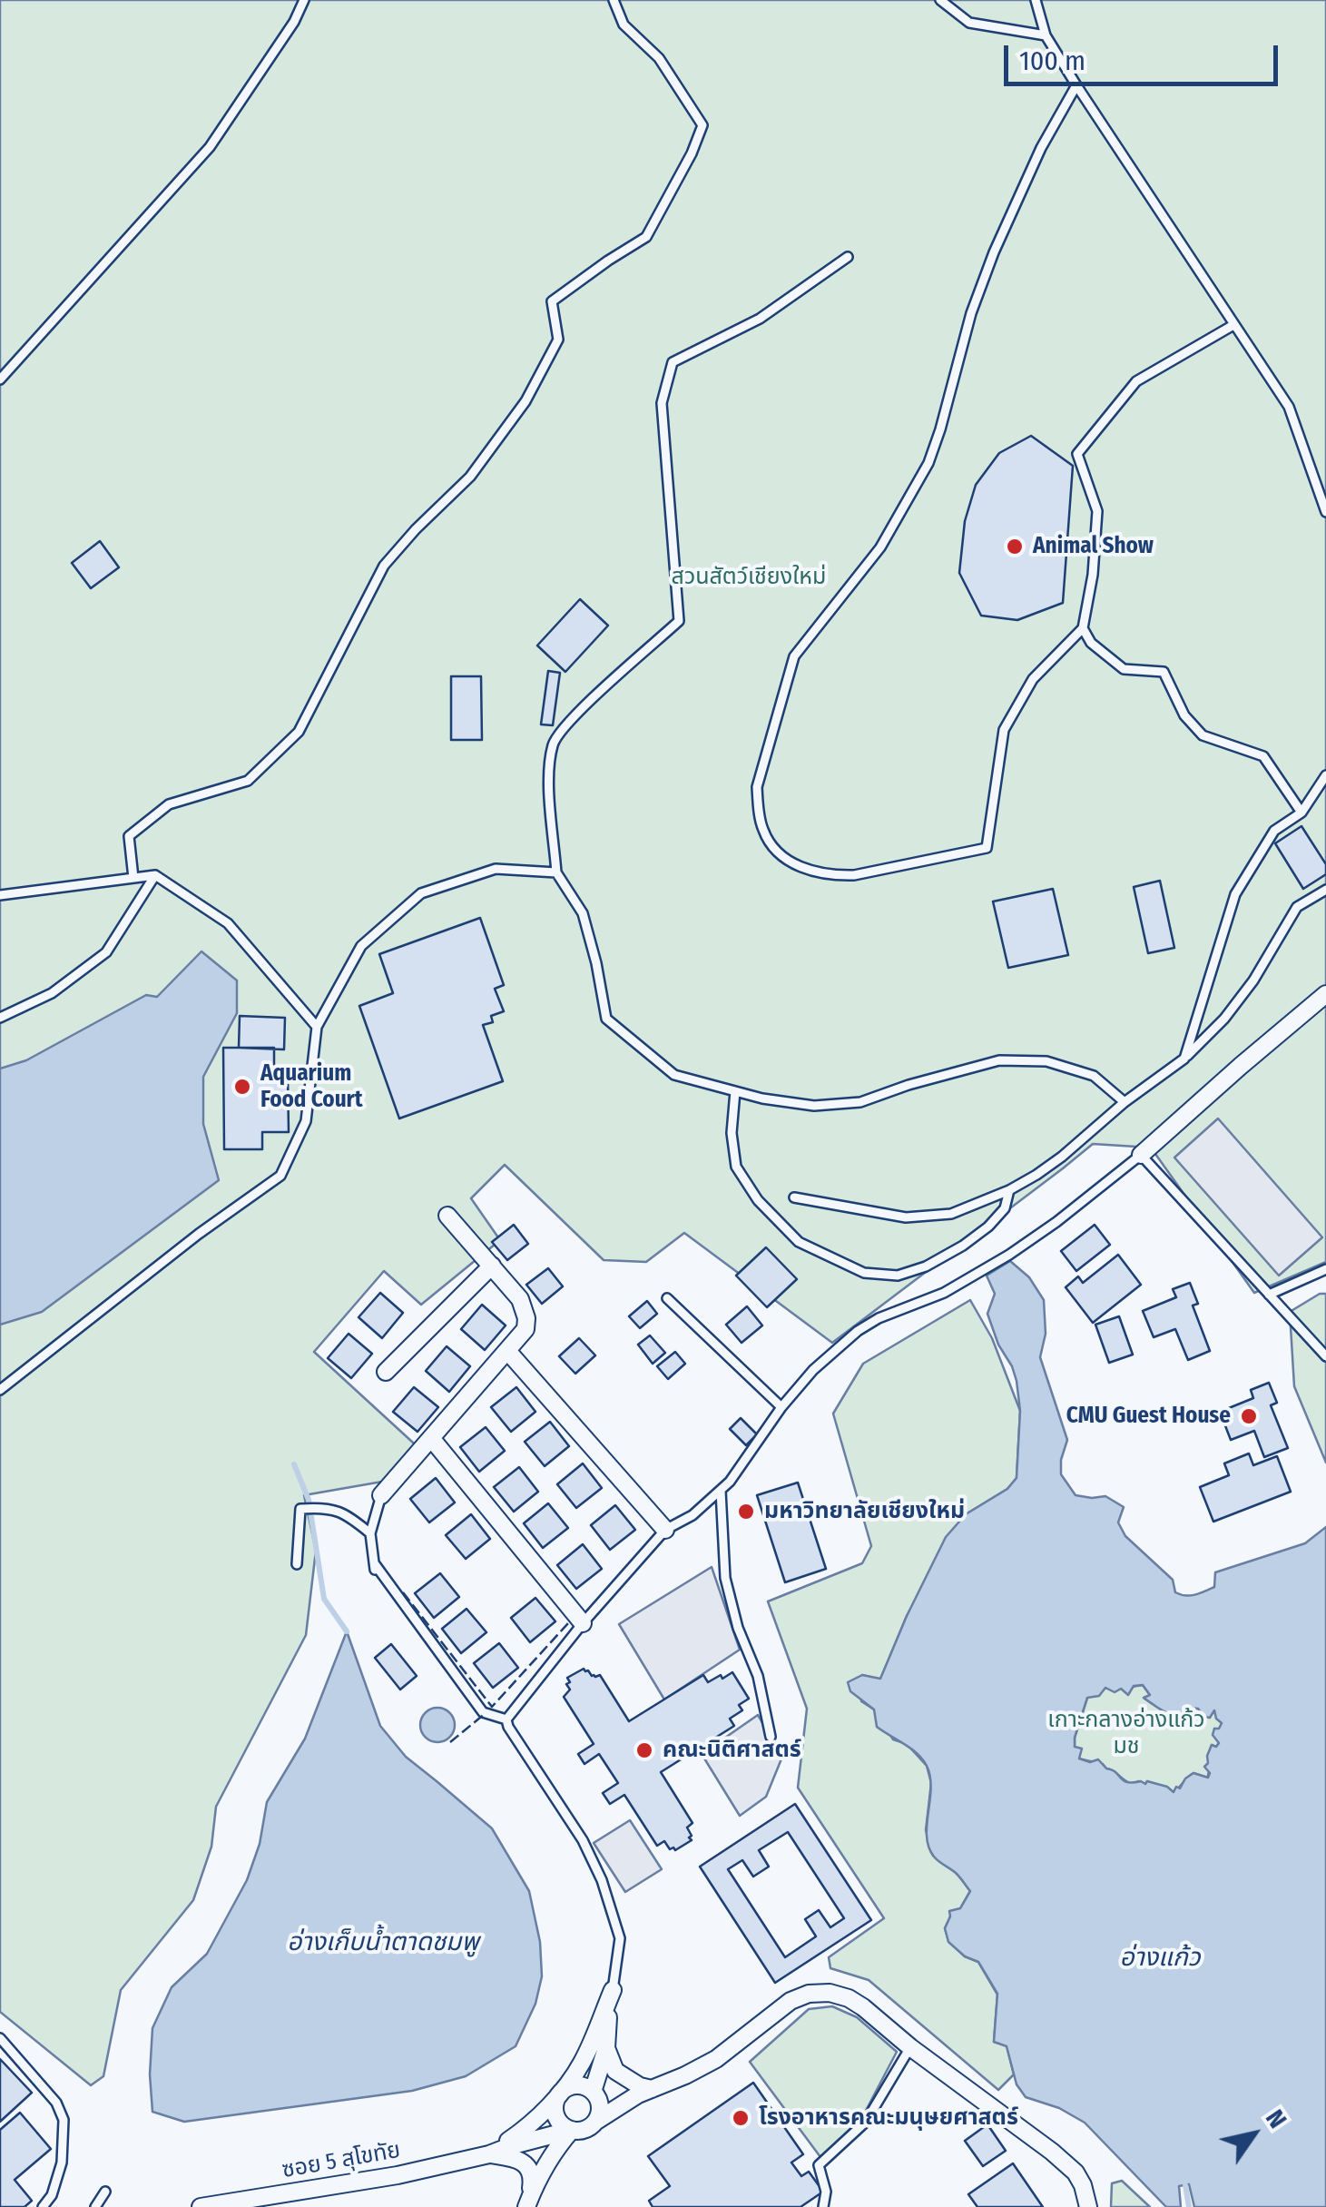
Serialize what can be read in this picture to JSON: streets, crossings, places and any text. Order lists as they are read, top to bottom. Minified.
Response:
{"streets":{"street":["ซอย 5 สุโขทัย"]},"water":["อ่างเก็บน้ำตาดชมพู","อ่างแก้ว"],"parks":["สวนสัตว์เชียงใหม่","เกาะกลางอ่างแก้ว มช"],"places":["Animal Show","Aquarium Food Court","CMU Guest House","มหาวิทยาลัยเชียงใหม่","คณะนิติศาสตร์","โรงอาหารคณะมนุษยศาสตร์"],"scale_bar":"100 m","north":"top right"}
